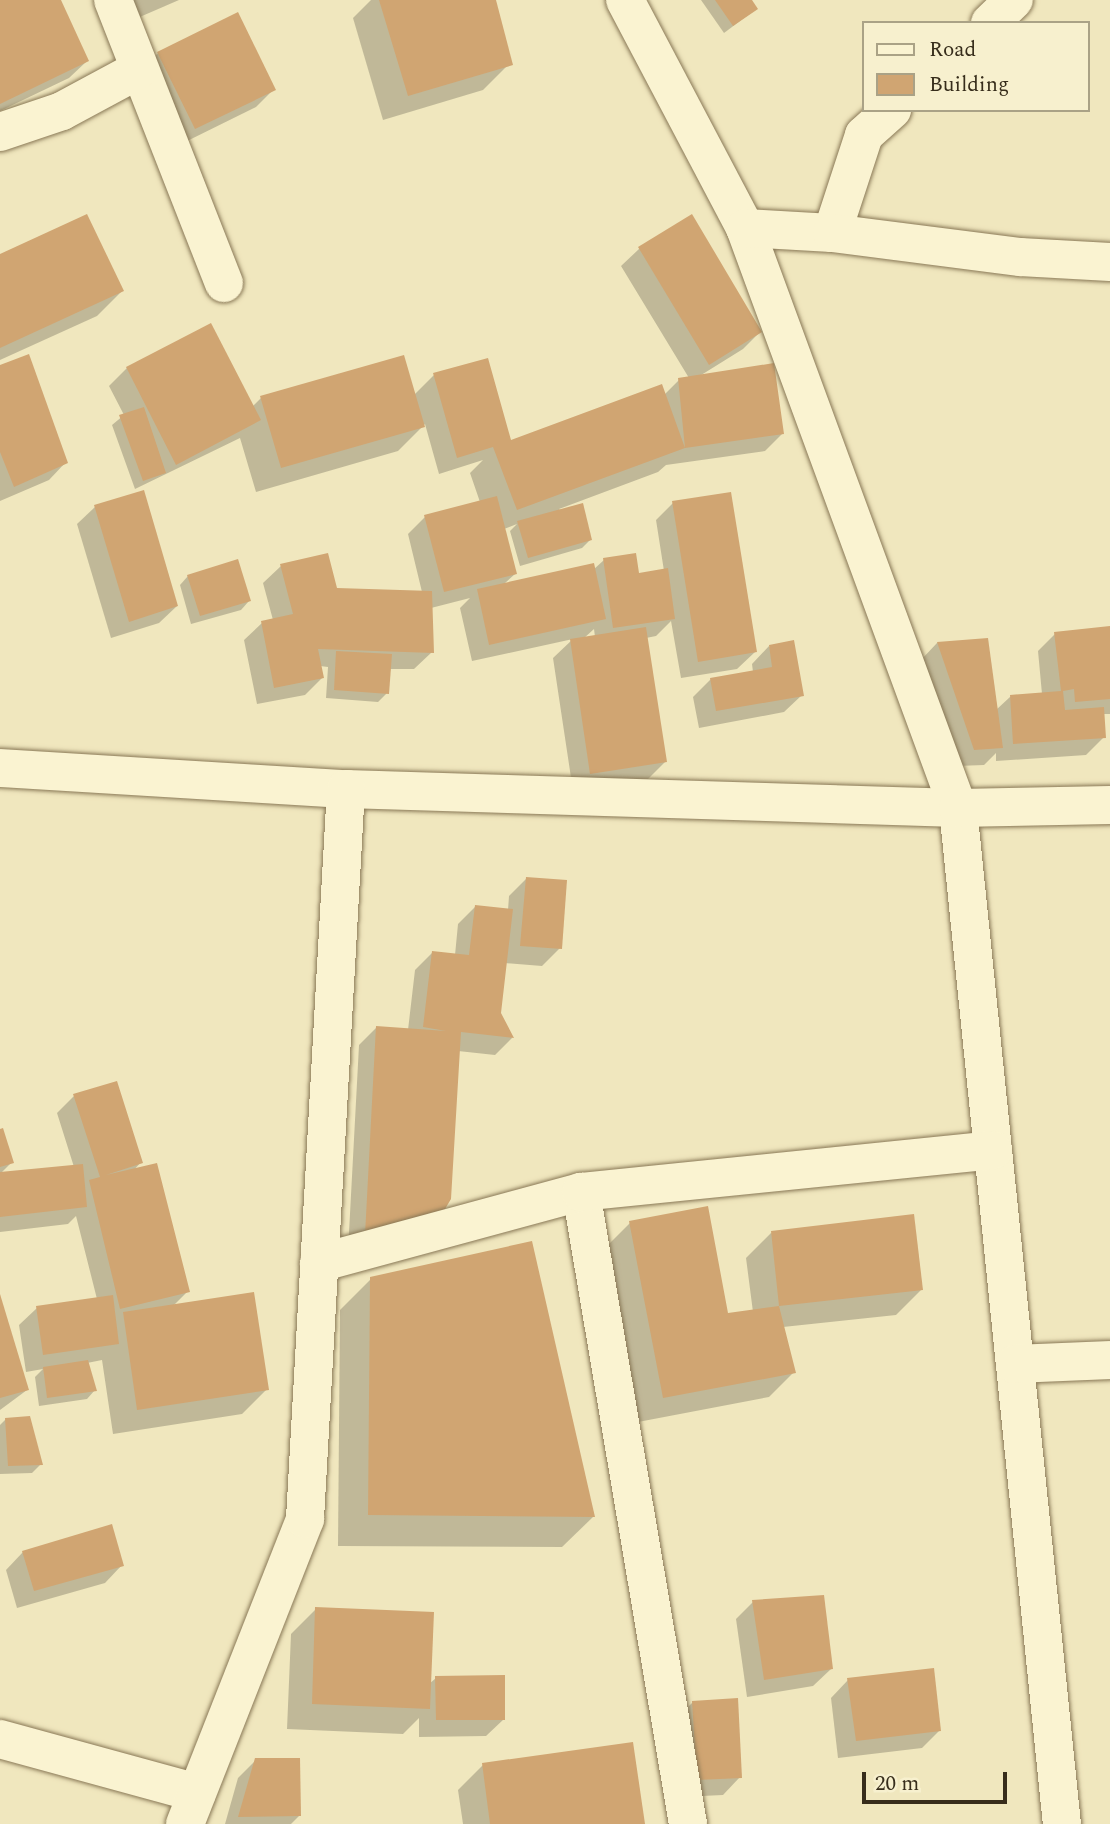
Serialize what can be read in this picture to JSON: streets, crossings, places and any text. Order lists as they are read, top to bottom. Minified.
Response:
{"legend":["Road","Building"],"scale_bar":"20 m"}
